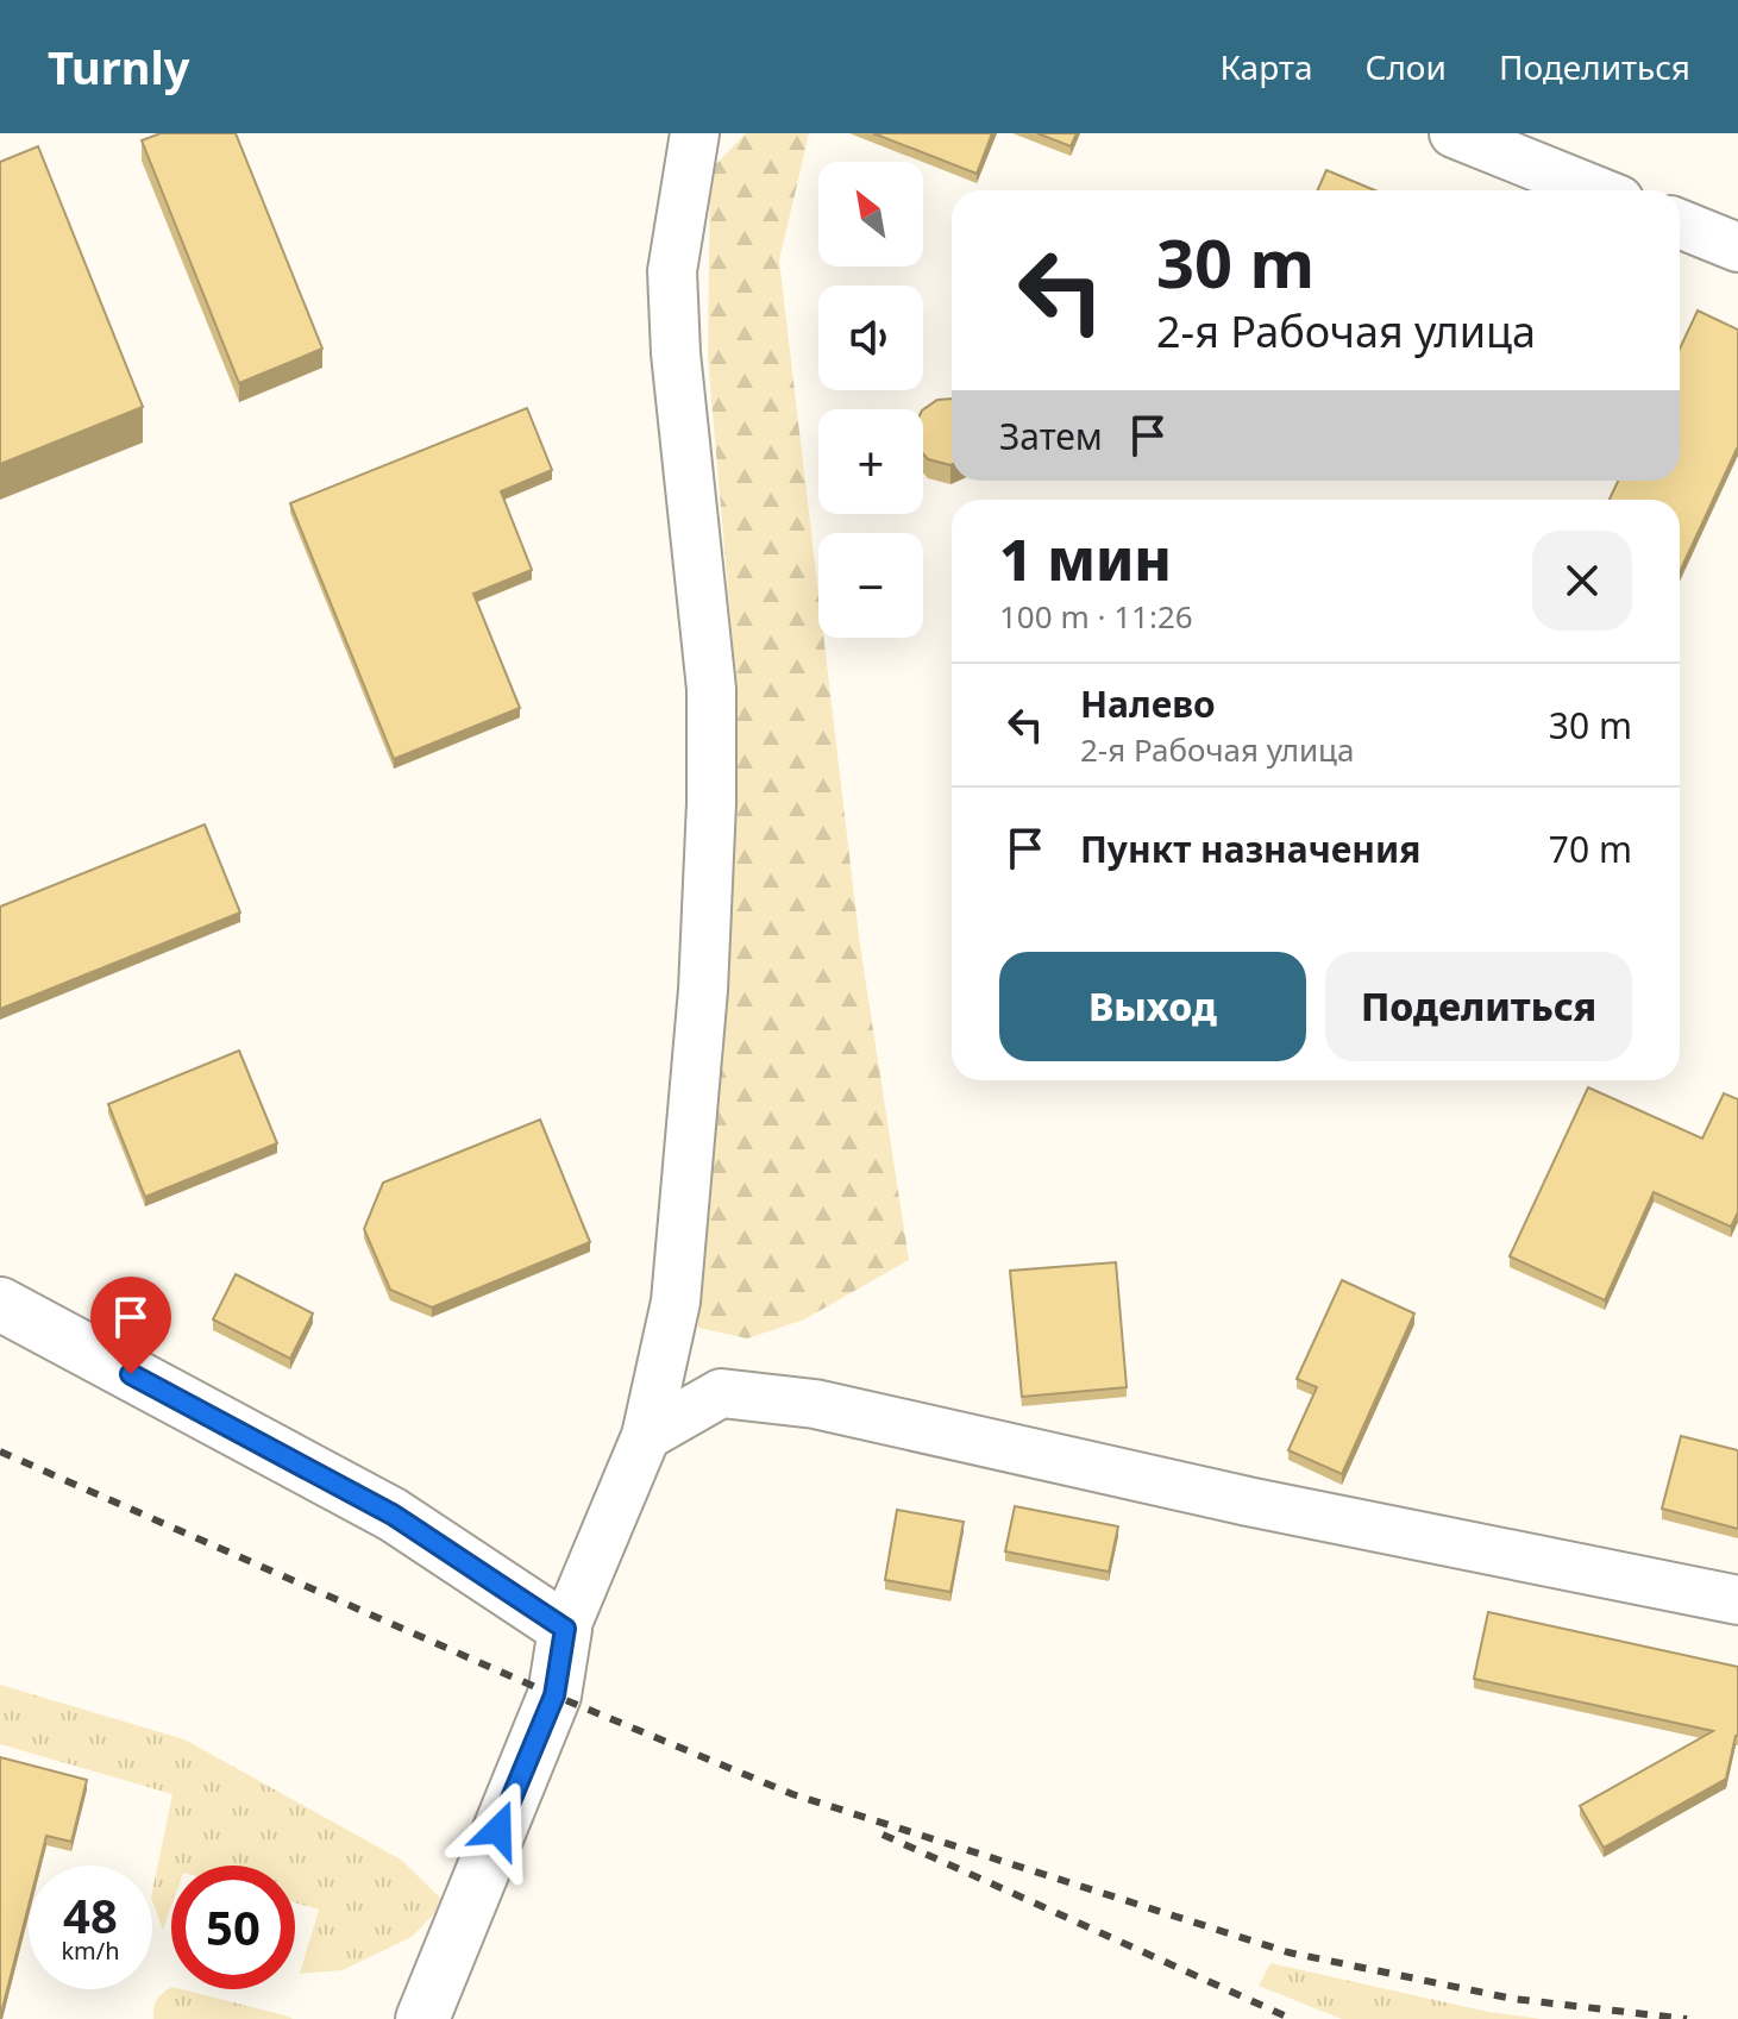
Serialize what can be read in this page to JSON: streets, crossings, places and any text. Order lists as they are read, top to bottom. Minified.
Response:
{"north":"top left","page":{"header":"Turnly","nav":["Карта","Слои","Поделиться"],"map_buttons":["+","−"],"turn":["30 m","2-я Рабочая улица"],"then":"Затем","heading":["1 мин","100 m · 11:26"],"list":[{"name":"Налево","note":"2-я Рабочая улица","value":"30 m"},{"name":"Пункт назначения","value":"70 m"}],"buttons":["Выход","Поделиться"],"speed":"48 km/h","limit":"50"}}
